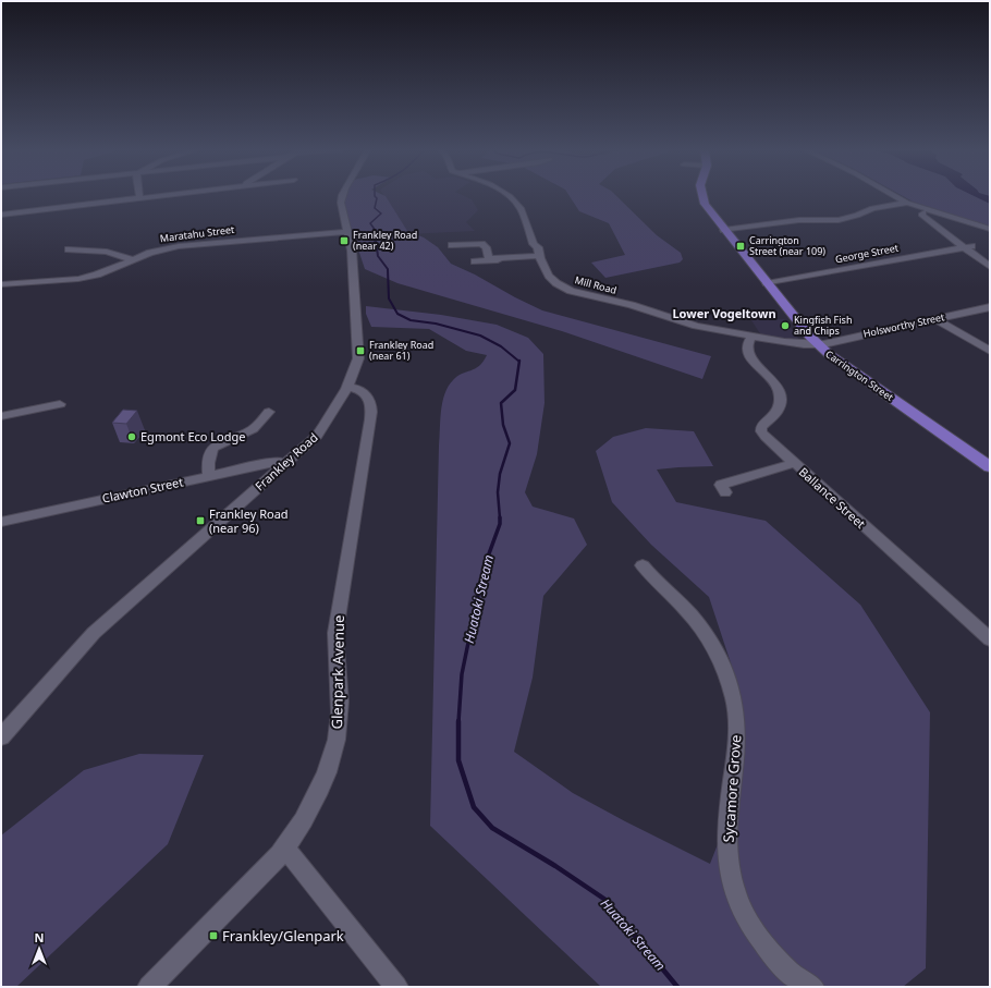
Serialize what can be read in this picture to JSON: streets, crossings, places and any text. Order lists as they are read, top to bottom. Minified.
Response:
{"streets":{"main road":["Carrington Street"],"street":["Maratahu Street","George Street","Mill Road","Holsworthy Street","Frankley Road","Clawton Street","Ballance Street","Glenpark Avenue","Sycamore Grove"]},"crossings":[["Maratahu Street","Frankley Road"],["George Street","Carrington Street"],["Mill Road","Holsworthy Street"],["Mill Road","Carrington Street"],["Mill Road","Ballance Street"],["Holsworthy Street","Carrington Street"],["Frankley Road","Clawton Street"],["Frankley Road","Glenpark Avenue"]],"districts":["Lower Vogeltown"],"water":["Huatoki Stream"],"places":{"transit":["Frankley Road (near 42)","Carrington Street (near 109)","Frankley Road (near 61)","Frankley Road (near 96)","Frankley/Glenpark"],"other":["Kingfish Fish and Chips","Egmont Eco Lodge"]},"north":"top"}
